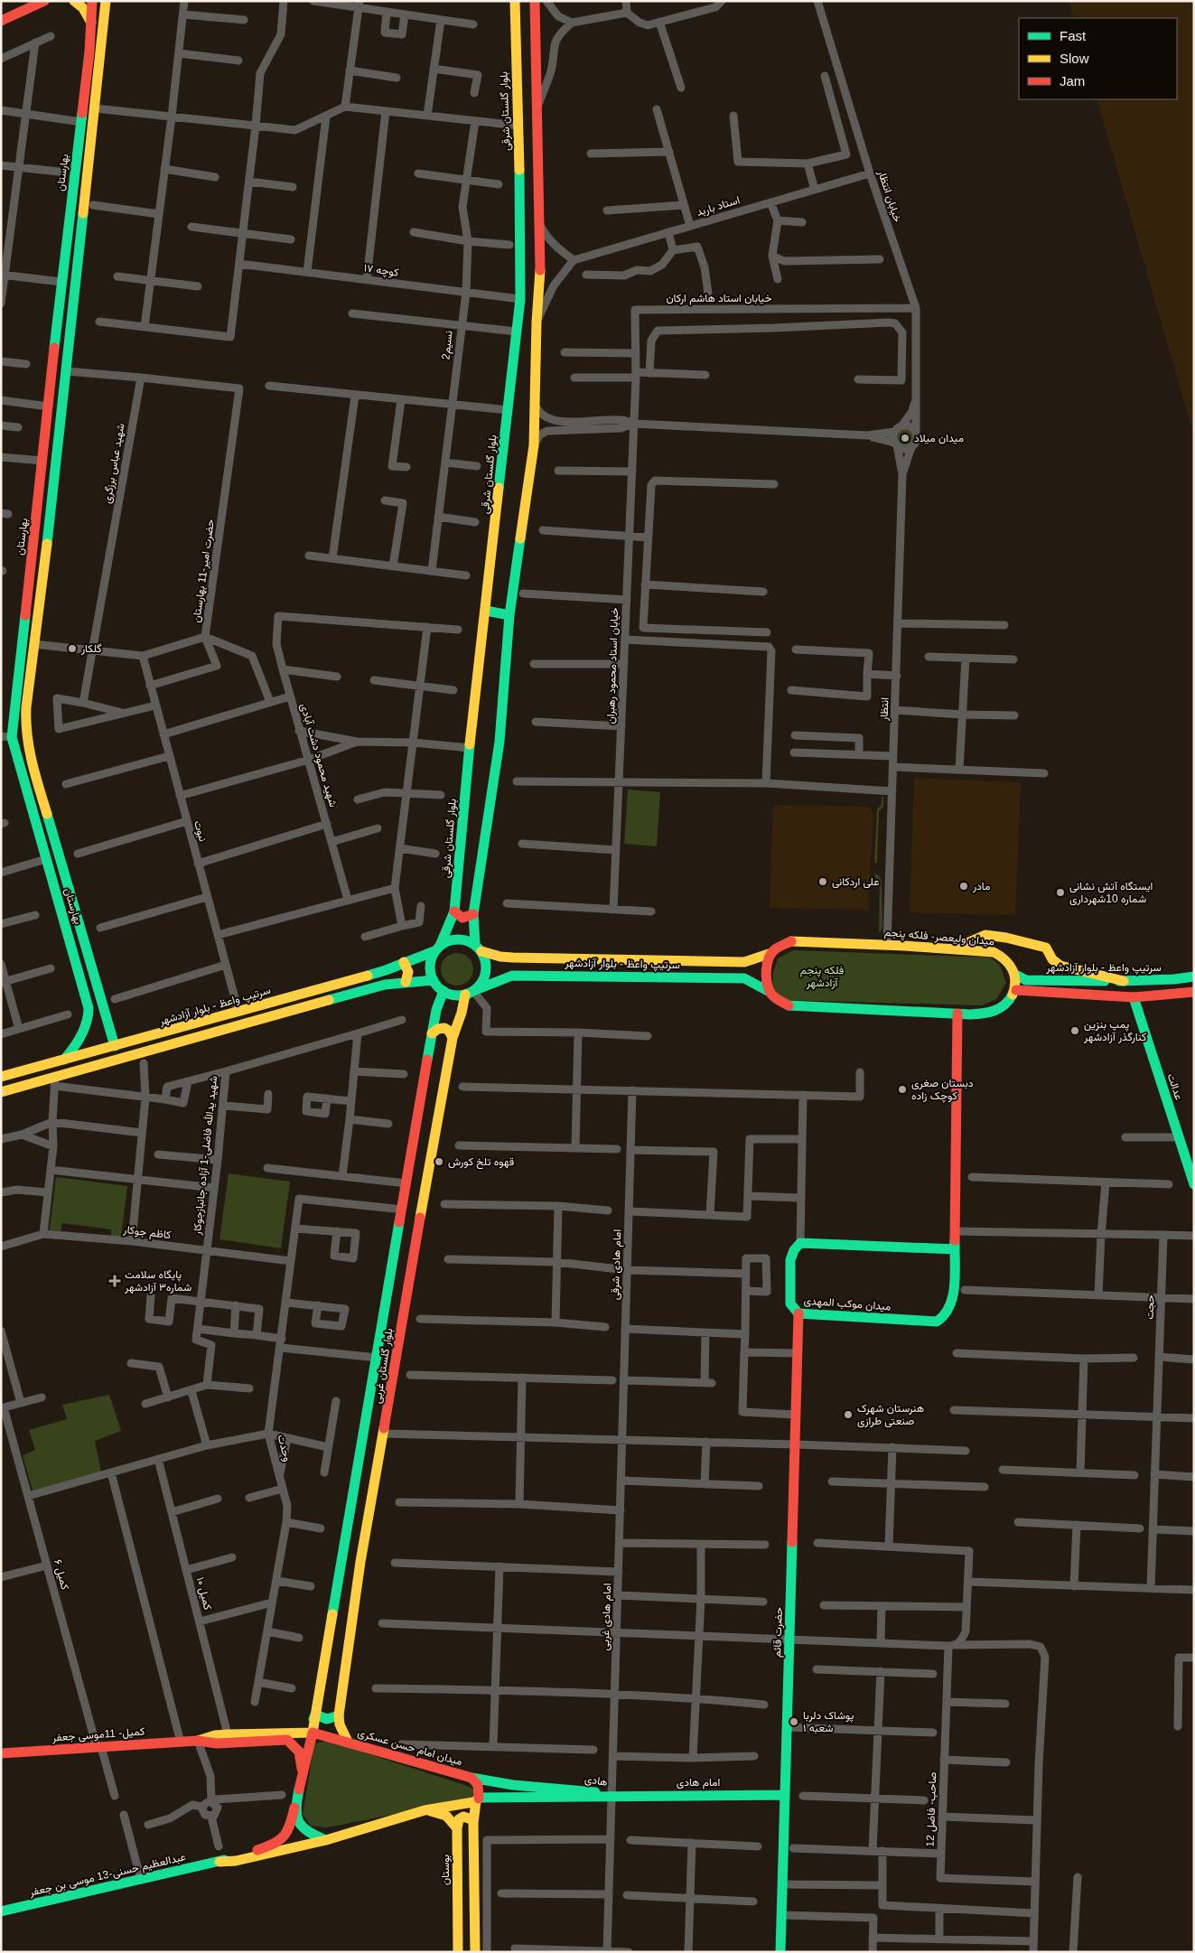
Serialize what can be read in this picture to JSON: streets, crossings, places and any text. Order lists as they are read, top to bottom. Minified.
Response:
{"streets":{"street":["بلوار گلستان شرقی","بهارستان","خیابان انتظار","استاد باربد","کوچه ۱۷","خیابان استاد هاشم ارکان","نسیم2","شهید عباس برزگری","حضرت امیر-11 بهارستان","خیابان استاد محمود رهبران","انتظار","شهید محمود دشت آبادی","نبوت","میدان ولیعصر- فلکه پنجم","سرتیپ واعظ - بلوار آزادشهر","عدالت","شهید یدالله فاضلی-1 آزاده جانبازجوکار","کاظم جوکار","امام هادی شرقی","میدان موکب المهدی","حجت","بلوار گلستان غربی","وحدت","کمیل ۶","کمیل ۱۰","امام هادی غربی","حضرت قائم","کمیل- 11موسی جعفر","میدان امام حسن عسکری","هادی","امام هادی","صاحب- فاضل 12","بوستان","عبدالعظیم حسنی-13 موسی بن جعفر"]},"crossings":[["بلوار گلستان شرقی","کوچه ۱۷"],["بلوار گلستان شرقی","سرتیپ واعظ - بلوار آزادشهر"],["بلوار گلستان شرقی","بلوار گلستان غربی"],["بهارستان","حضرت امیر-11 بهارستان"],["بهارستان","سرتیپ واعظ - بلوار آزادشهر"],["خیابان انتظار","استاد باربد"],["خیابان انتظار","خیابان استاد هاشم ارکان"],["کوچه ۱۷","نسیم2"],["خیابان استاد هاشم ارکان","خیابان استاد محمود رهبران"],["شهید عباس برزگری","حضرت امیر-11 بهارستان"],["حضرت امیر-11 بهارستان","نبوت"],["انتظار","میدان ولیعصر- فلکه پنجم"],["نبوت","سرتیپ واعظ - بلوار آزادشهر"],["میدان ولیعصر- فلکه پنجم","سرتیپ واعظ - بلوار آزادشهر"],["سرتیپ واعظ - بلوار آزادشهر","بلوار گلستان غربی"],["شهید یدالله فاضلی-1 آزاده جانبازجوکار","کاظم جوکار"],["کاظم جوکار","وحدت"],["امام هادی شرقی","امام هادی غربی"],["میدان موکب المهدی","حضرت قائم"],["بلوار گلستان غربی","میدان امام حسن عسکری"],["کمیل ۶","کمیل- 11موسی جعفر"],["کمیل ۱۰","میدان امام حسن عسکری"],["امام هادی غربی","هادی"],["امام هادی غربی","امام هادی"],["حضرت قائم","امام هادی"],["کمیل- 11موسی جعفر","میدان امام حسن عسکری"],["میدان امام حسن عسکری","هادی"],["هادی","امام هادی"]],"parks":["فلکه پنجم آزادشهر"],"places":{"other":["میدان میلاد","گلکار","علی اردکانی","مادر","ایستگاه آتش نشانی شماره 10شهرداری","پمپ بنزین کنارگذر آزادشهر","دبستان صغری کوچک زاده","قهوه تلخ کورش","هنرستان شهرک صنعتی طرازی","پوشاک دلربا شعبه ۱"],"health":["پایگاه سلامت شماره۳ آزادشهر"]},"legend":["Fast","Slow","Jam"]}
